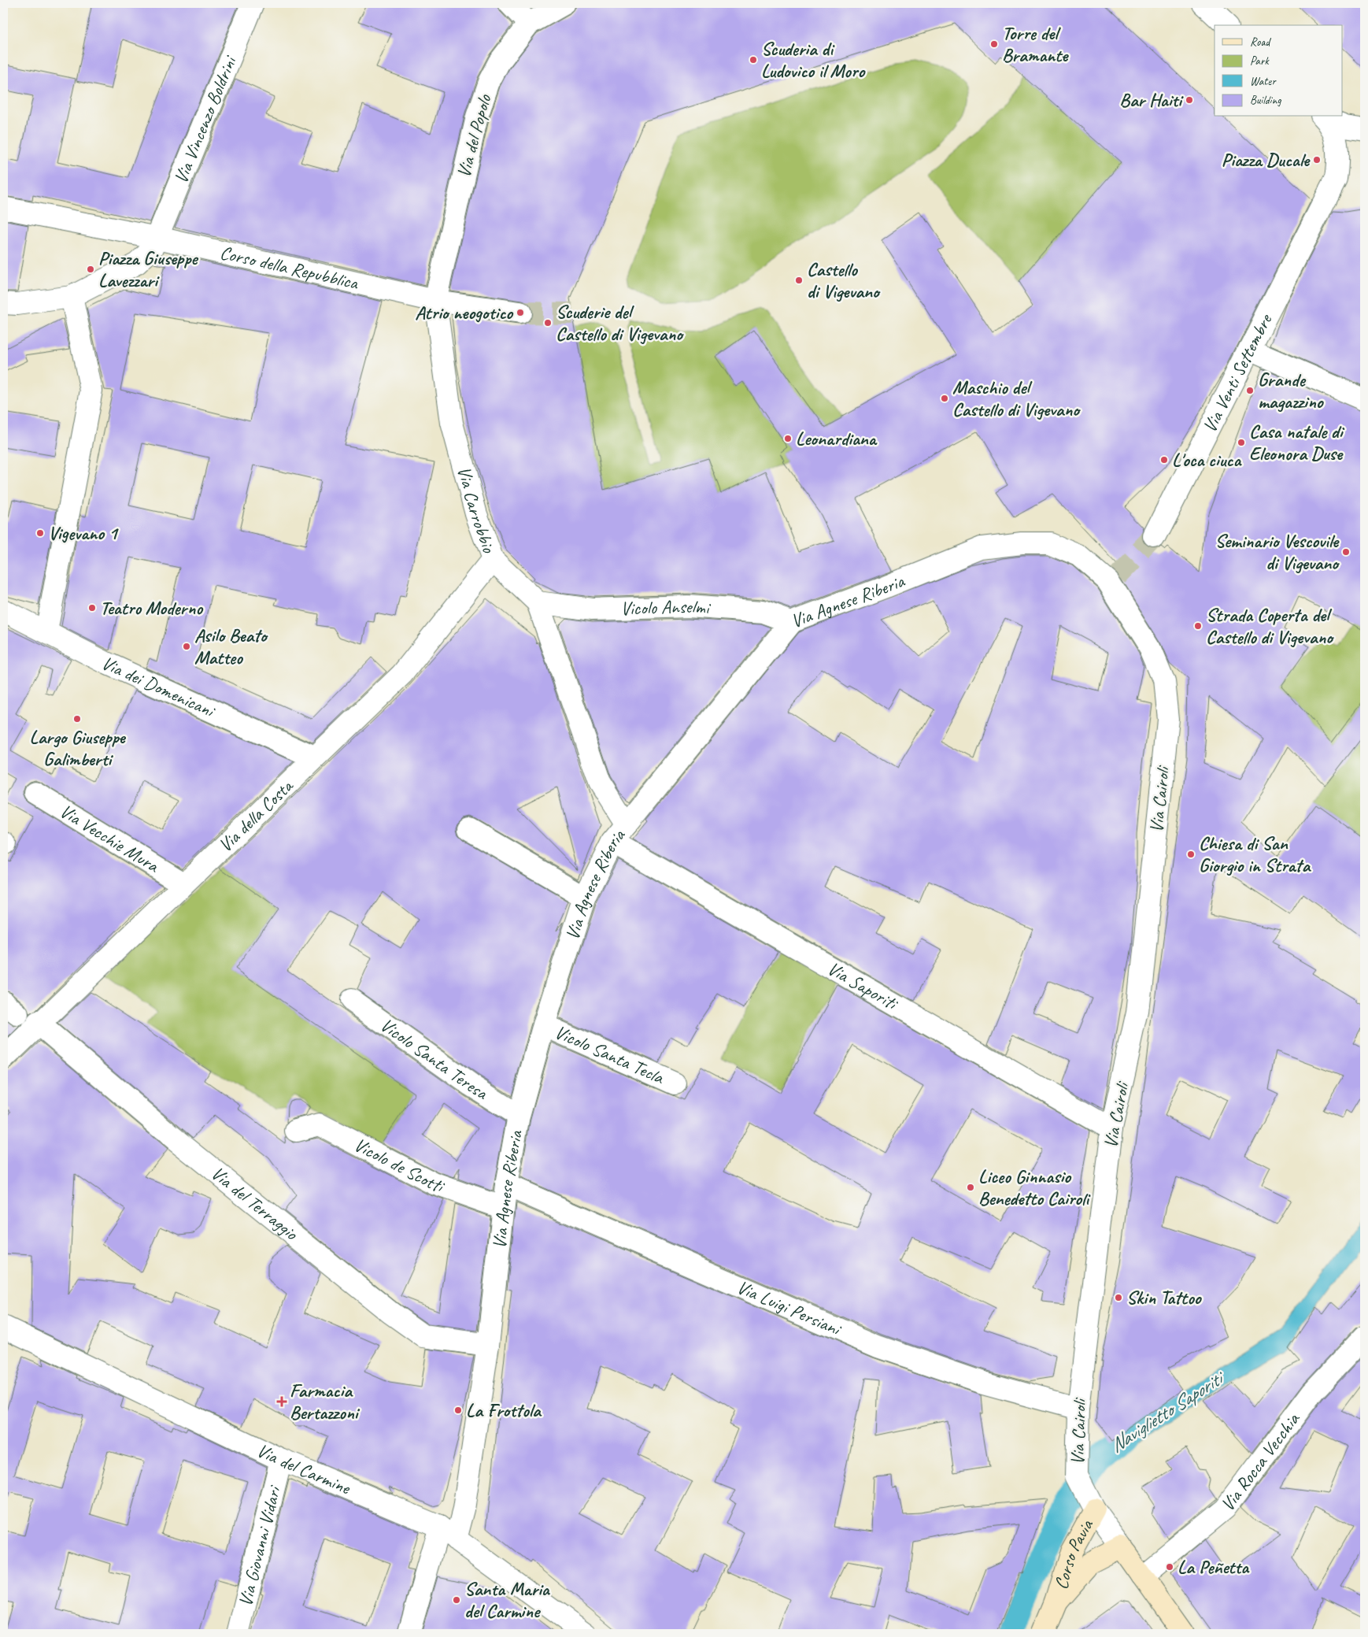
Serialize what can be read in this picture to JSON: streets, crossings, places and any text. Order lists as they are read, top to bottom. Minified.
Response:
{"streets":{"street":["Via Vincenzo Boldrini","Via del Popolo","Corso della Repubblica","Via Venti Settembre","Via Carrobbio","Via Agnese Riberia","Vicolo Anselmi","Via dei Domenicani","Via Cairoli","Via della Costa","Via Vecchie Mura","Via Saporiti","Vicolo Santa Tecla","Vicolo Santa Teresa","Vicolo de Scotti","Via del Terraggio","Via Luigi Persiani","Via Rocca Vecchia","Via del Carmine","Via Giovanni Vidari","Corso Pavia"]},"crossings":[["Via Vincenzo Boldrini","Corso della Repubblica"],["Via del Popolo","Corso della Repubblica"],["Via del Popolo","Via Carrobbio"],["Corso della Repubblica","Via Carrobbio"],["Via Carrobbio","Via Agnese Riberia"],["Via Carrobbio","Vicolo Anselmi"],["Via Carrobbio","Via della Costa"],["Via Agnese Riberia","Vicolo Anselmi"],["Via Agnese Riberia","Via Cairoli"],["Via Agnese Riberia","Via Saporiti"],["Via Agnese Riberia","Vicolo Santa Tecla"],["Via Agnese Riberia","Vicolo Santa Teresa"],["Via Agnese Riberia","Vicolo de Scotti"],["Via Agnese Riberia","Via del Terraggio"],["Via Agnese Riberia","Via Luigi Persiani"],["Via Agnese Riberia","Via del Carmine"],["Via dei Domenicani","Via della Costa"],["Via Cairoli","Via Saporiti"],["Via Cairoli","Via Luigi Persiani"],["Via Cairoli","Via Rocca Vecchia"],["Via Cairoli","Corso Pavia"],["Via della Costa","Via Vecchie Mura"],["Via della Costa","Via del Terraggio"],["Via del Carmine","Via Giovanni Vidari"]],"water":["Naviglietto Saporiti"],"places":{"other":["Torre del Bramante","Scuderia di Ludovico il Moro","Bar Haiti","Piazza Ducale","Piazza Giuseppe Lavezzari","Castello di Vigevano","Atrio neogotico","Scuderie del Castello di Vigevano","Grande magazzino","Maschio del Castello di Vigevano","Leonardiana","Casa natale di Eleonora Duse","L'oca ciuca","Vigevano 1","Seminario Vescovile di Vigevano","Teatro Moderno","Strada Coperta del Castello di Vigevano","Asilo Beato Matteo","Largo Giuseppe Galimberti","Chiesa di San Giorgio in Strata","Liceo Ginnasio Benedetto Cairoli","Skin Tattoo","La Frottola","La Peñetta","Santa Maria del Carmine"],"health":["Farmacia Bertazzoni"]},"legend":["Road","Park","Water","Building"]}
